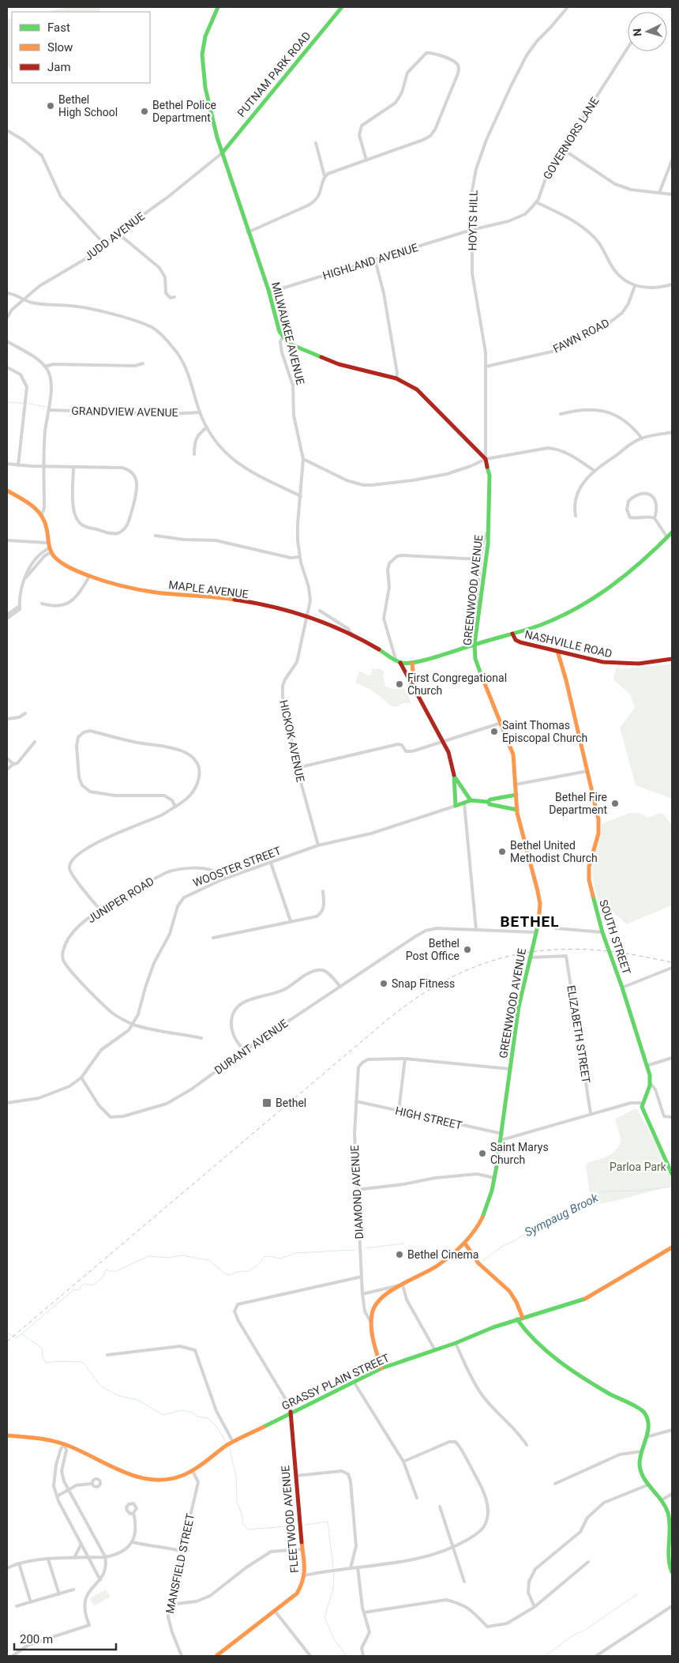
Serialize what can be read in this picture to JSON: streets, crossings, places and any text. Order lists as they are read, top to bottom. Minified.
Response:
{"streets":{"main road":["PUTNAM PARK ROAD","MILWAUKEE AVENUE","MAPLE AVENUE","GREENWOOD AVENUE","NASHVILLE ROAD","WOOSTER STREET","SOUTH STREET","GRASSY PLAIN STREET","FLEETWOOD AVENUE"],"street":["GOVERNORS LANE","HOYTS HILL","JUDD AVENUE","HIGHLAND AVENUE","FAWN ROAD","GRANDVIEW AVENUE","HICKOK AVENUE","JUNIPER ROAD","ELIZABETH STREET","DURANT AVENUE","HIGH STREET","DIAMOND AVENUE","MANSFIELD STREET"]},"crossings":[["PUTNAM PARK ROAD","JUDD AVENUE"],["PUTNAM PARK ROAD","MILWAUKEE AVENUE"],["GOVERNORS LANE","HOYTS HILL"],["GOVERNORS LANE","HIGHLAND AVENUE"],["HOYTS HILL","HIGHLAND AVENUE"],["HOYTS HILL","FAWN ROAD"],["HOYTS HILL","GREENWOOD AVENUE"],["JUDD AVENUE","MILWAUKEE AVENUE"],["HIGHLAND AVENUE","MILWAUKEE AVENUE"],["MILWAUKEE AVENUE","MAPLE AVENUE"],["MILWAUKEE AVENUE","HICKOK AVENUE"],["MAPLE AVENUE","HICKOK AVENUE"],["GREENWOOD AVENUE","ELIZABETH STREET"],["GREENWOOD AVENUE","HIGH STREET"],["GREENWOOD AVENUE","DIAMOND AVENUE"],["NASHVILLE ROAD","SOUTH STREET"],["HICKOK AVENUE","WOOSTER STREET"],["WOOSTER STREET","JUNIPER ROAD"],["WOOSTER STREET","DURANT AVENUE"],["HIGH STREET","DIAMOND AVENUE"],["GRASSY PLAIN STREET","FLEETWOOD AVENUE"],["GRASSY PLAIN STREET","MANSFIELD STREET"]],"districts":["BETHEL"],"water":["Sympaug Brook"],"parks":["Parloa Park"],"places":{"other":["Bethel High School","Bethel Police Department","First Congregational Church","Saint Thomas Episcopal Church","Bethel Fire Department","Bethel United Methodist Church","Bethel Post Office","Snap Fitness","Saint Marys Church","Bethel Cinema"],"transit":["Bethel"]},"legend":["Fast","Slow","Jam"],"scale_bar":"200 m","north":"left"}
